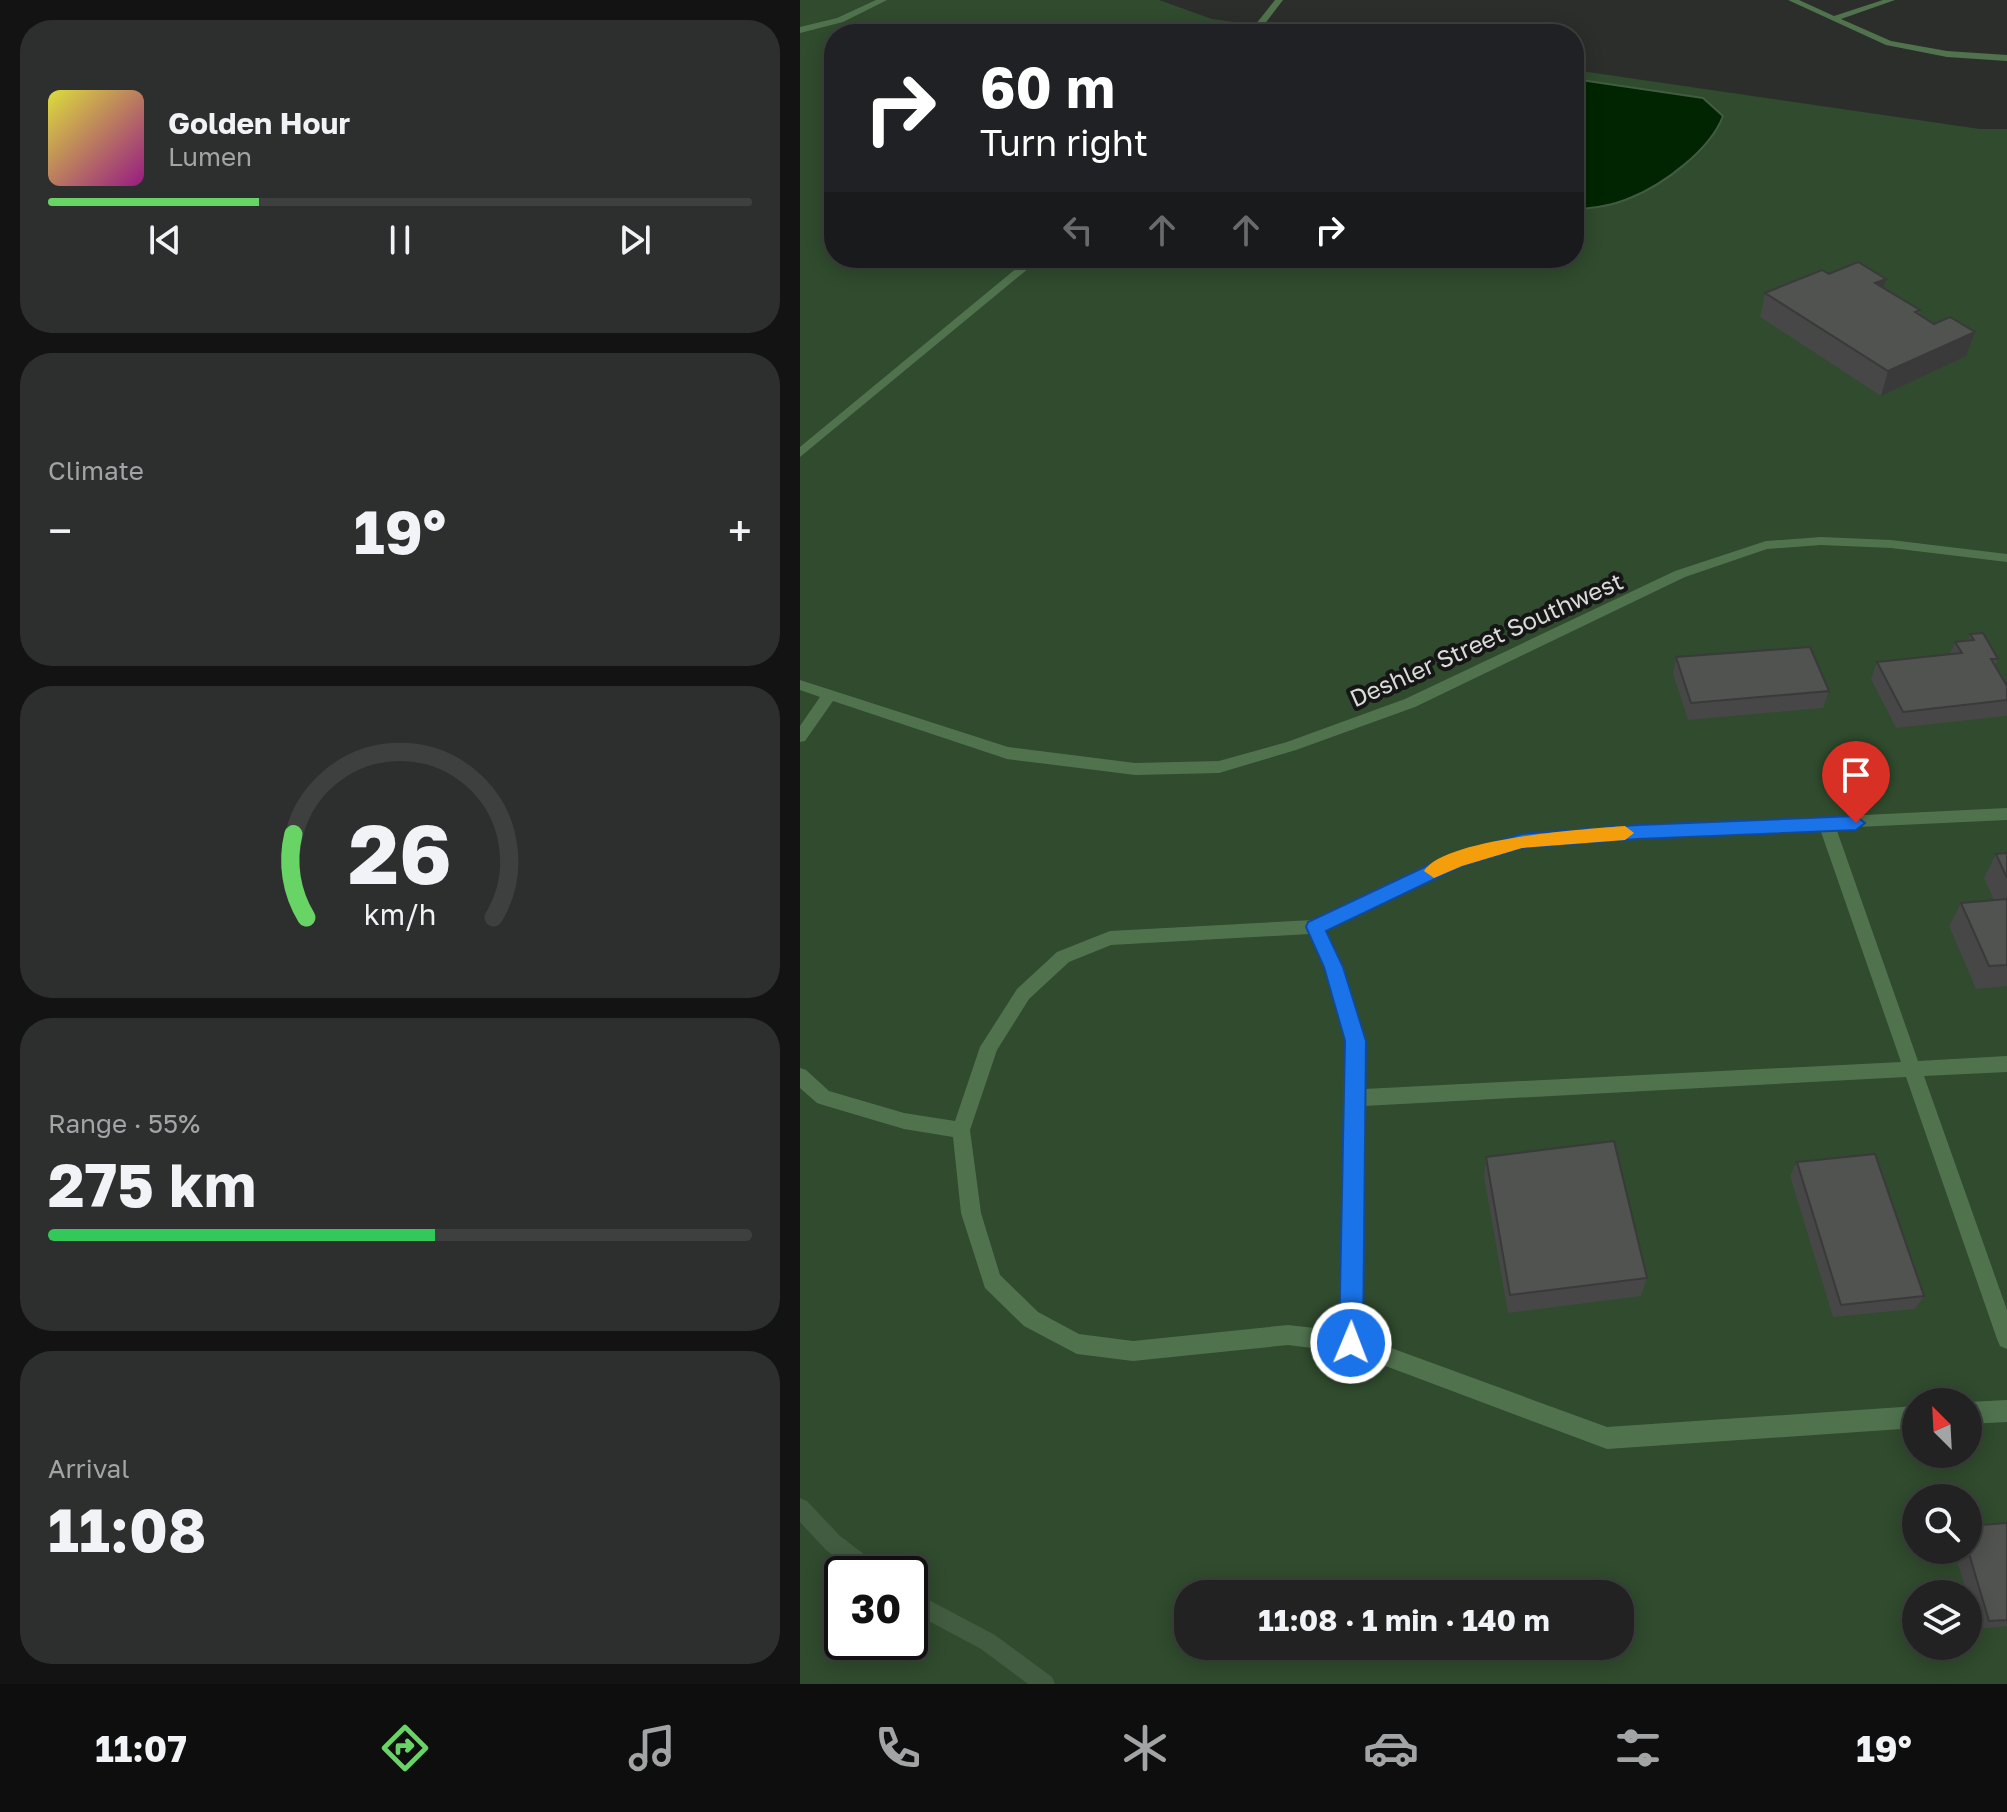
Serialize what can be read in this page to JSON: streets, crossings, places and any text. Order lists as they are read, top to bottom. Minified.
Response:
{"streets":{"street":["Deshler Street Southwest"]},"north":"top left","page":{"turn":["60 m","Turn right"],"song":["Golden Hour","Lumen"],"tile":["Climate",["Range · 55%","275 km"],["Arrival","11:08"]],"heat":["−","19°","+"],"limit":"30","trip":"11:08 · 1 min · 140 m","tabs":["11:07","19°"],"gauge":["26","km/h"]}}
